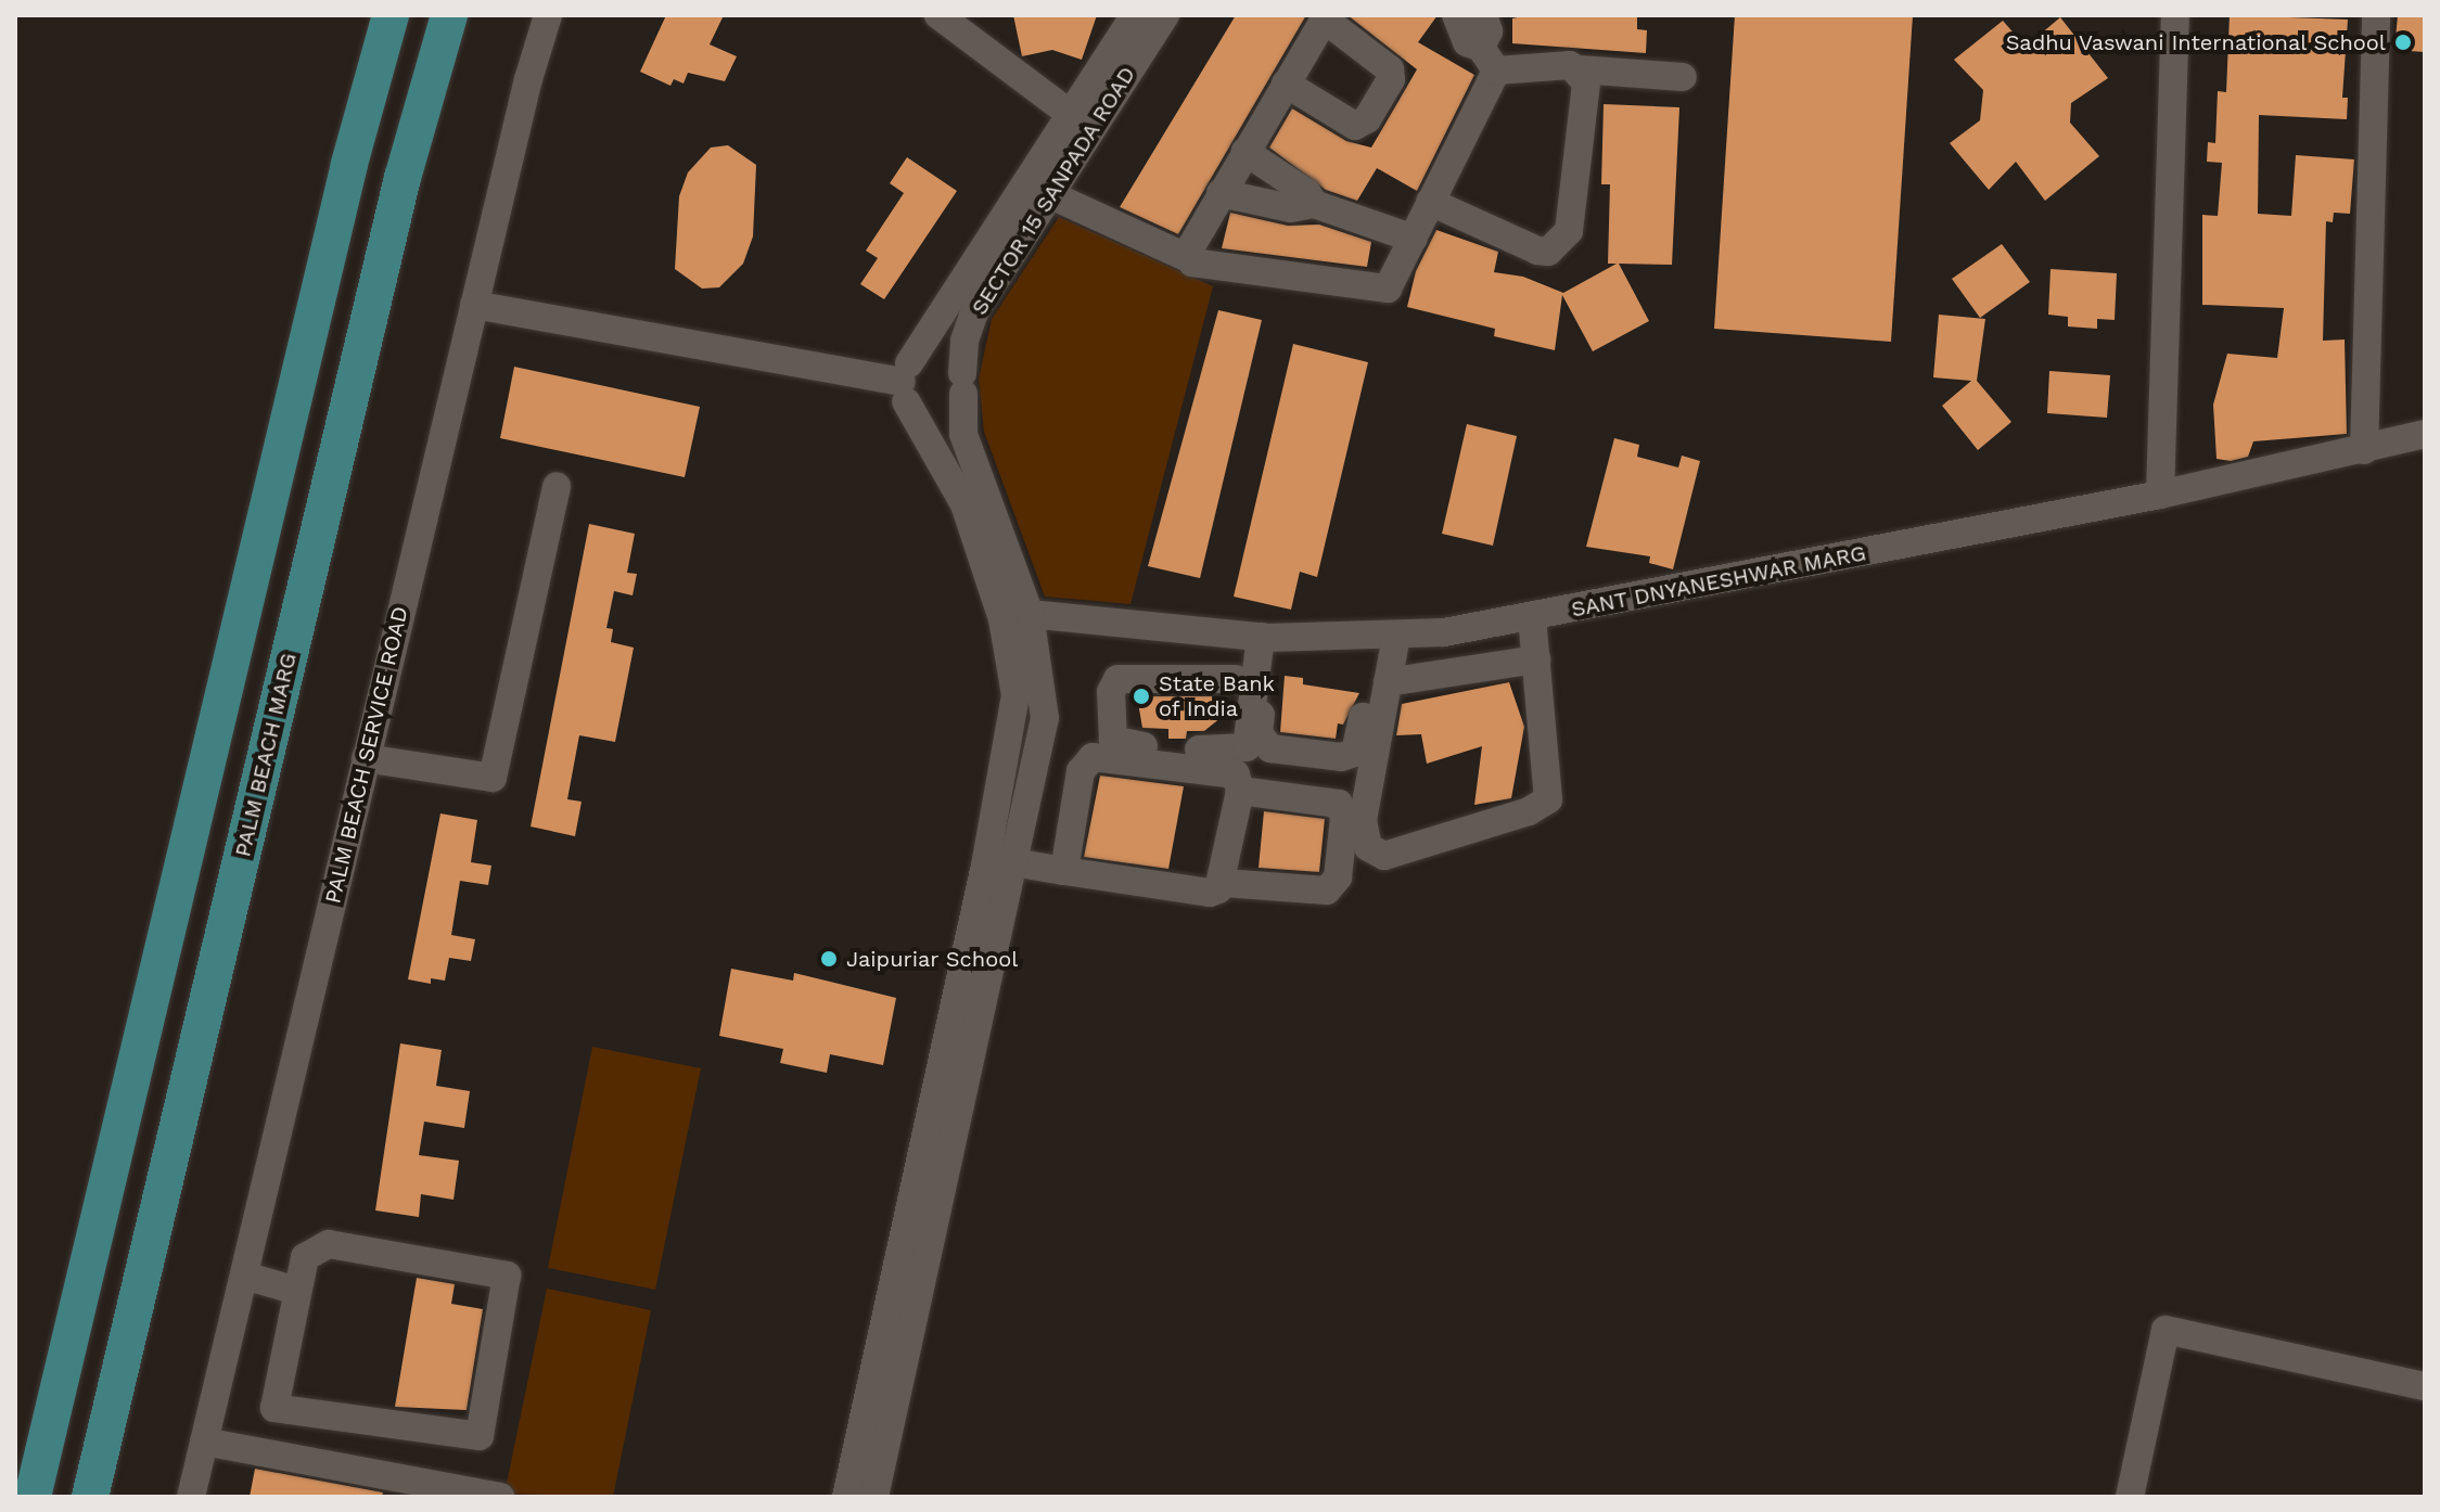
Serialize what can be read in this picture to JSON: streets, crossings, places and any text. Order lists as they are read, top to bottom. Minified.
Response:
{"streets":{"main road":["PALM BEACH MARG"],"street":["SECTOR 15 SANPADA ROAD","SANT DNYANESHWAR MARG","PALM BEACH SERVICE ROAD"]},"crossings":[["SECTOR 15 SANPADA ROAD","SANT DNYANESHWAR MARG"]],"places":["Sadhu Vaswani International School","State Bank of India","Jaipuriar School"]}
